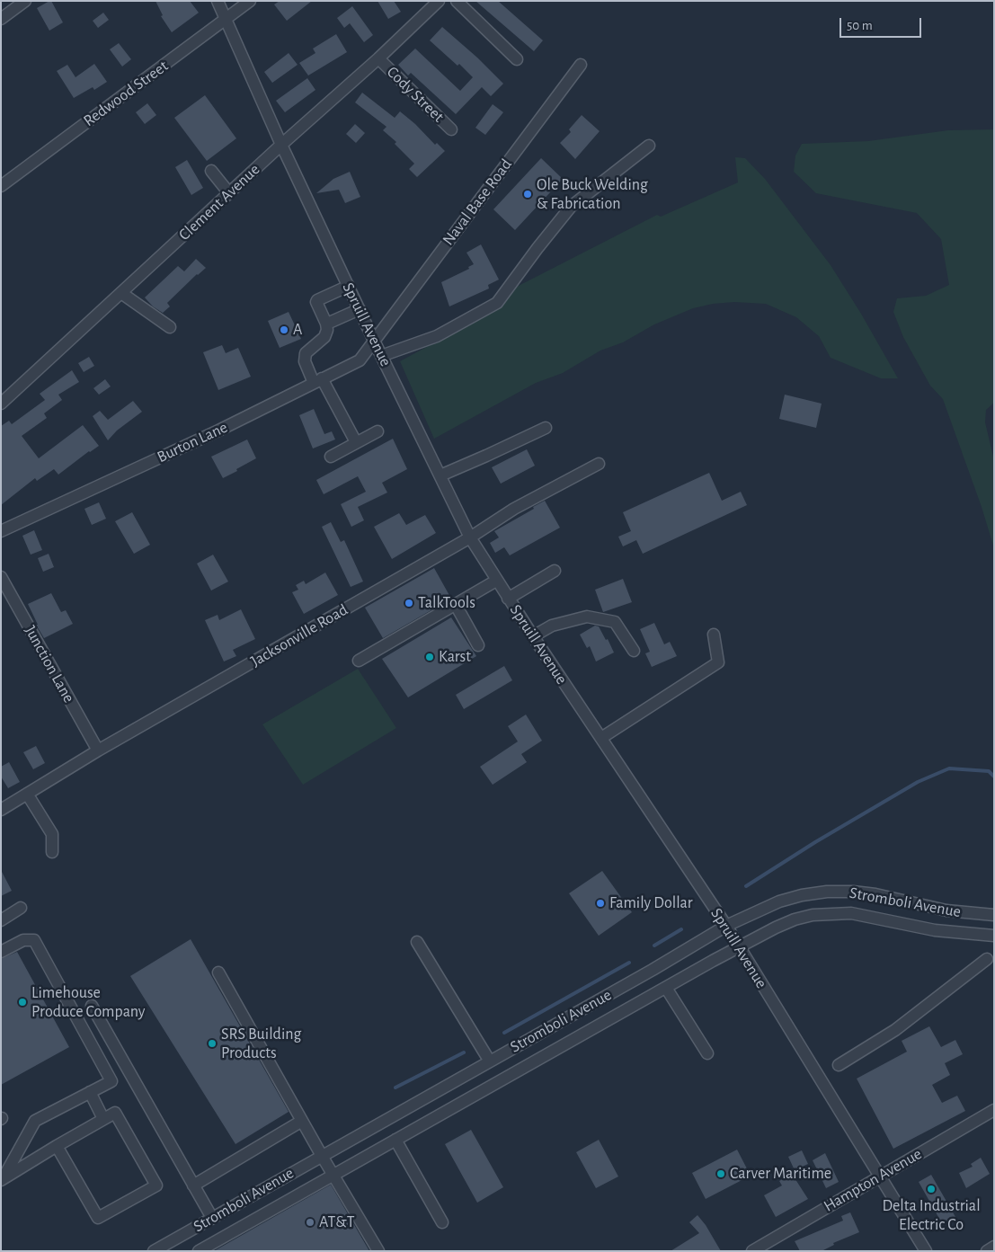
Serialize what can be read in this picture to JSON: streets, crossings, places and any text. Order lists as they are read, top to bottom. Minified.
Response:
{"streets":{"street":["Redwood Street","Cody Street","Clement Avenue","Naval Base Road","Spruill Avenue","Burton Lane","Jacksonville Road","Junction Lane","Stromboli Avenue","Hampton Avenue"]},"crossings":[["Redwood Street","Spruill Avenue"],["Cody Street","Clement Avenue"],["Clement Avenue","Spruill Avenue"],["Naval Base Road","Spruill Avenue"],["Naval Base Road","Burton Lane"],["Spruill Avenue","Burton Lane"],["Spruill Avenue","Jacksonville Road"],["Spruill Avenue","Stromboli Avenue"],["Spruill Avenue","Hampton Avenue"],["Jacksonville Road","Junction Lane"]],"places":["Ole Buck Welding & Fabrication","A","TalkTools","Karst","Family Dollar","Limehouse Produce Company","SRS Building Products","Carver Maritime","Delta Industrial Electric Co","AT&T"],"scale_bar":"50 m"}
